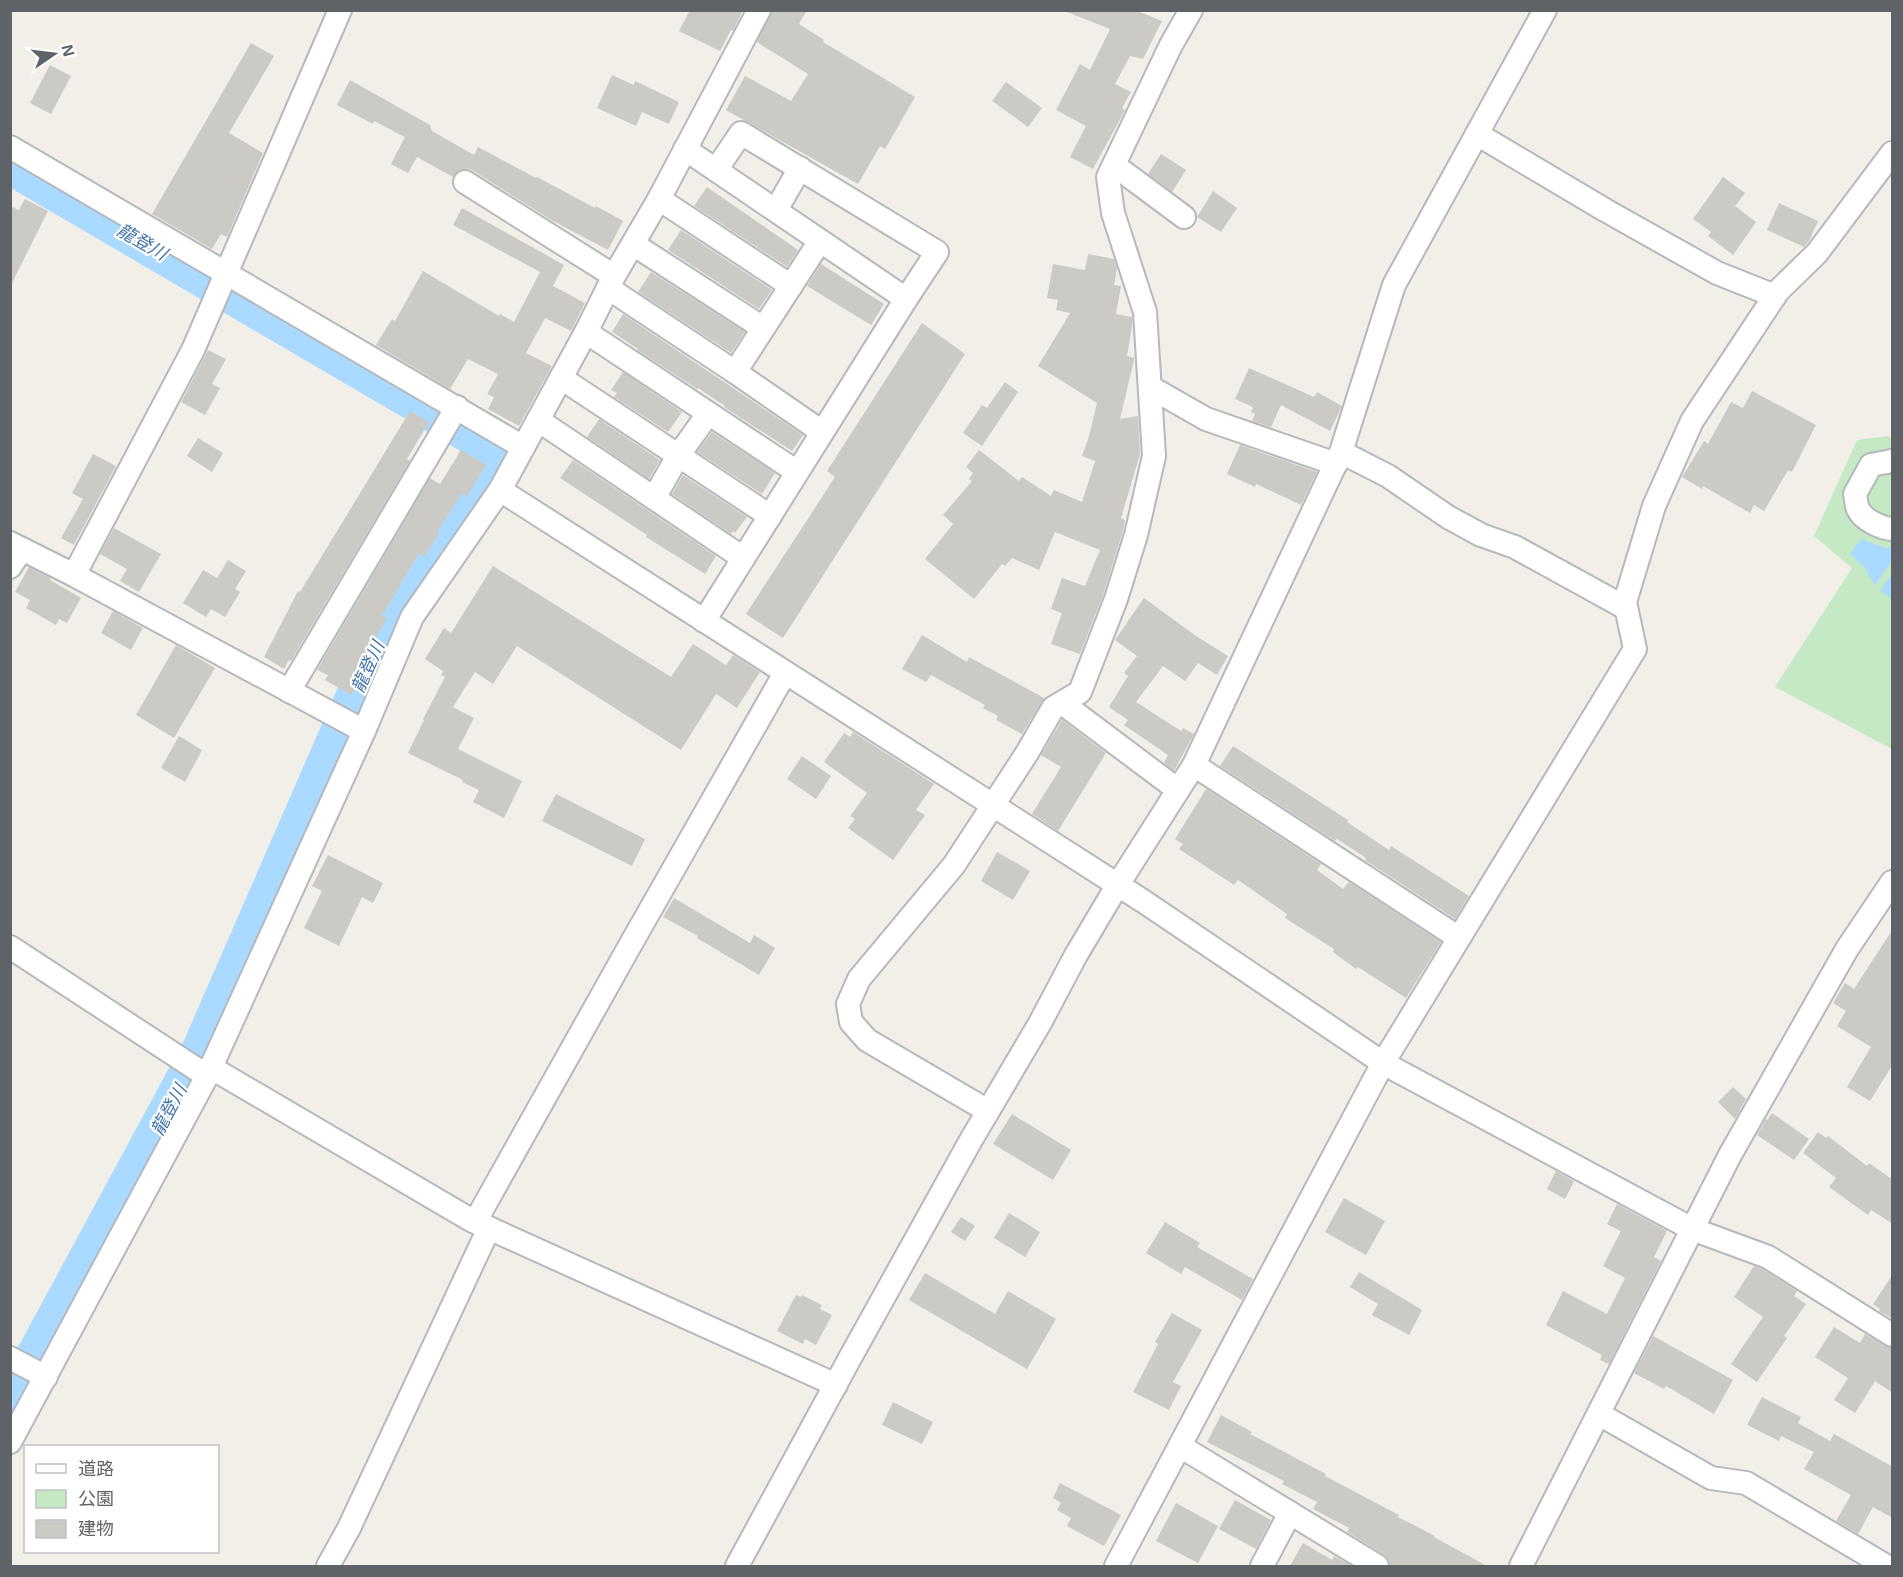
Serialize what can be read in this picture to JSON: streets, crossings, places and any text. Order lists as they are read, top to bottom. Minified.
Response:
{"water":["龍登川"],"legend":["道路","公園","建物"],"north":"right"}
